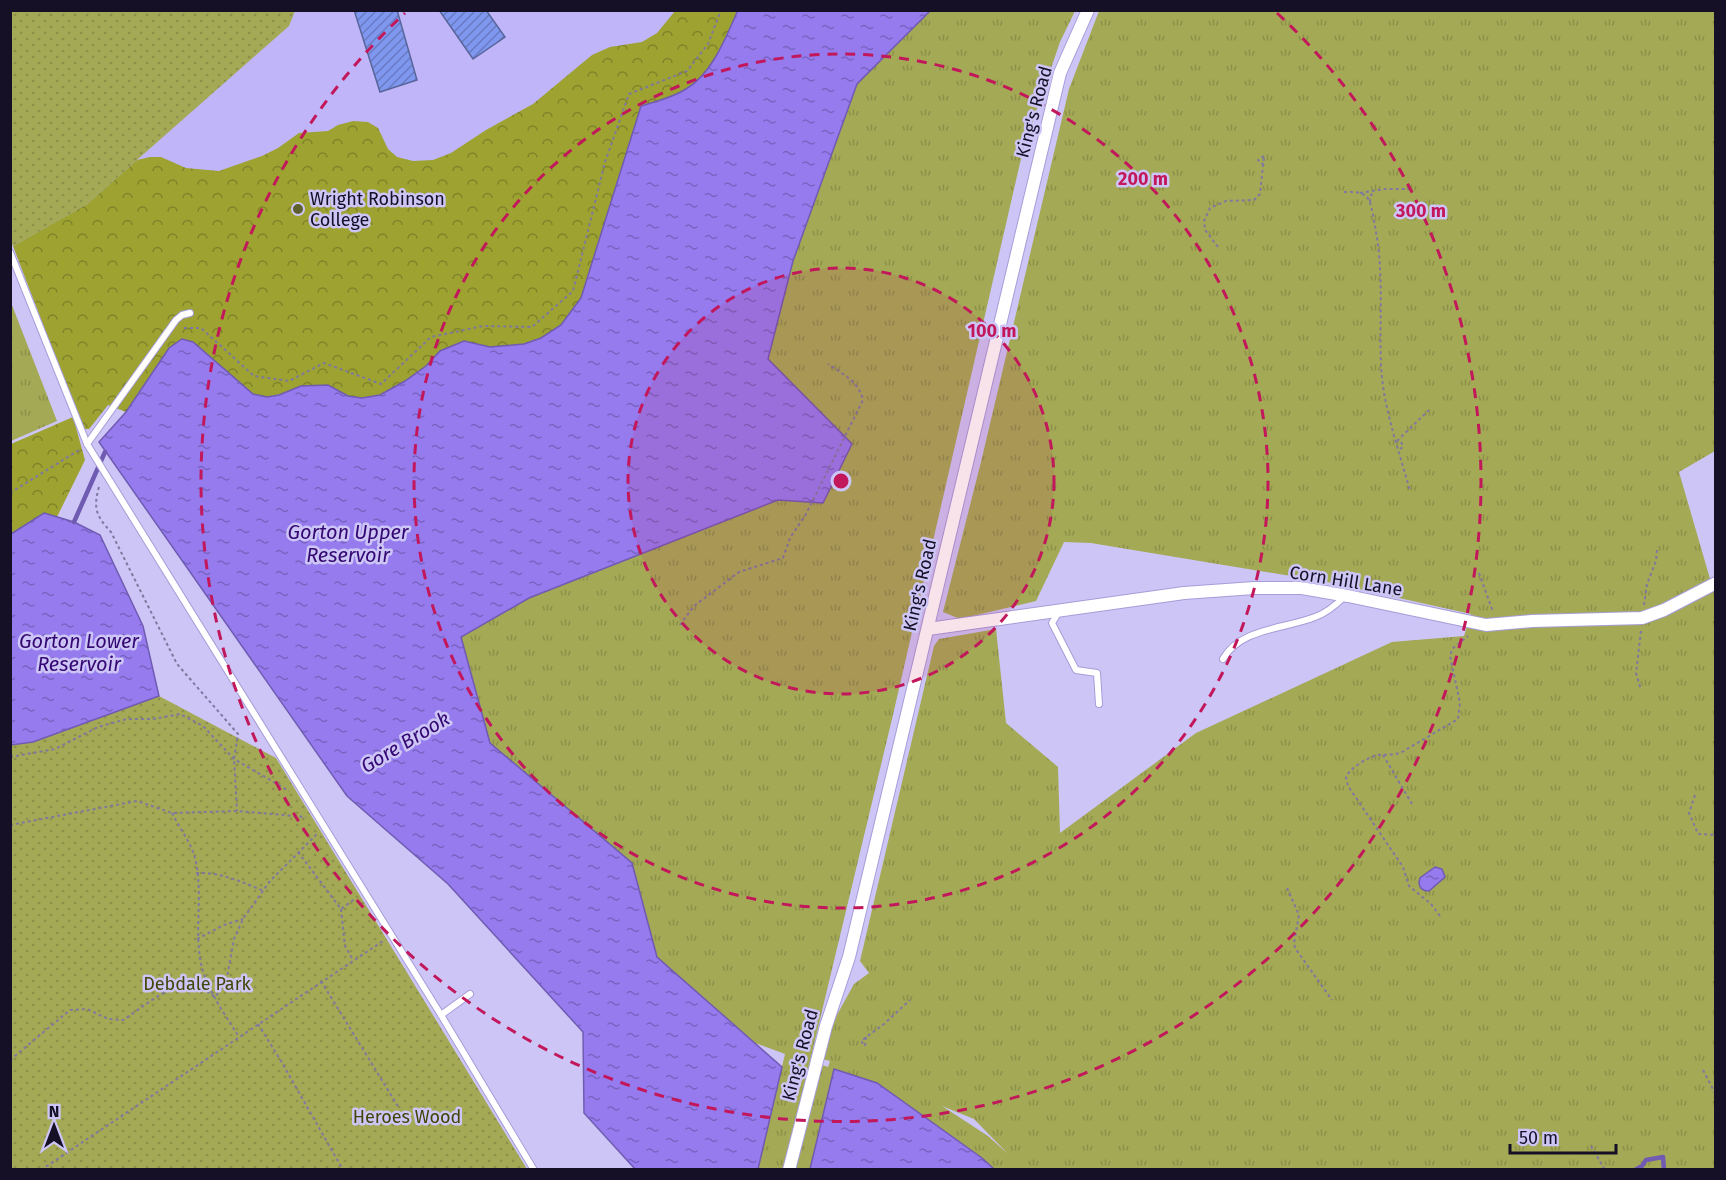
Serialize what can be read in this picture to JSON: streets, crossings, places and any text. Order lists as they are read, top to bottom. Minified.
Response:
{"streets":{"street":["King's Road","Corn Hill Lane"]},"crossings":[["King's Road","Corn Hill Lane"]],"water":["Gorton Upper Reservoir","Gorton Lower Reservoir","Gore Brook"],"parks":["Debdale Park","Heroes Wood"],"places":["Wright Robinson College"],"scale_bar":"50 m","north":"top","rings":["200 m","300 m","100 m"]}
